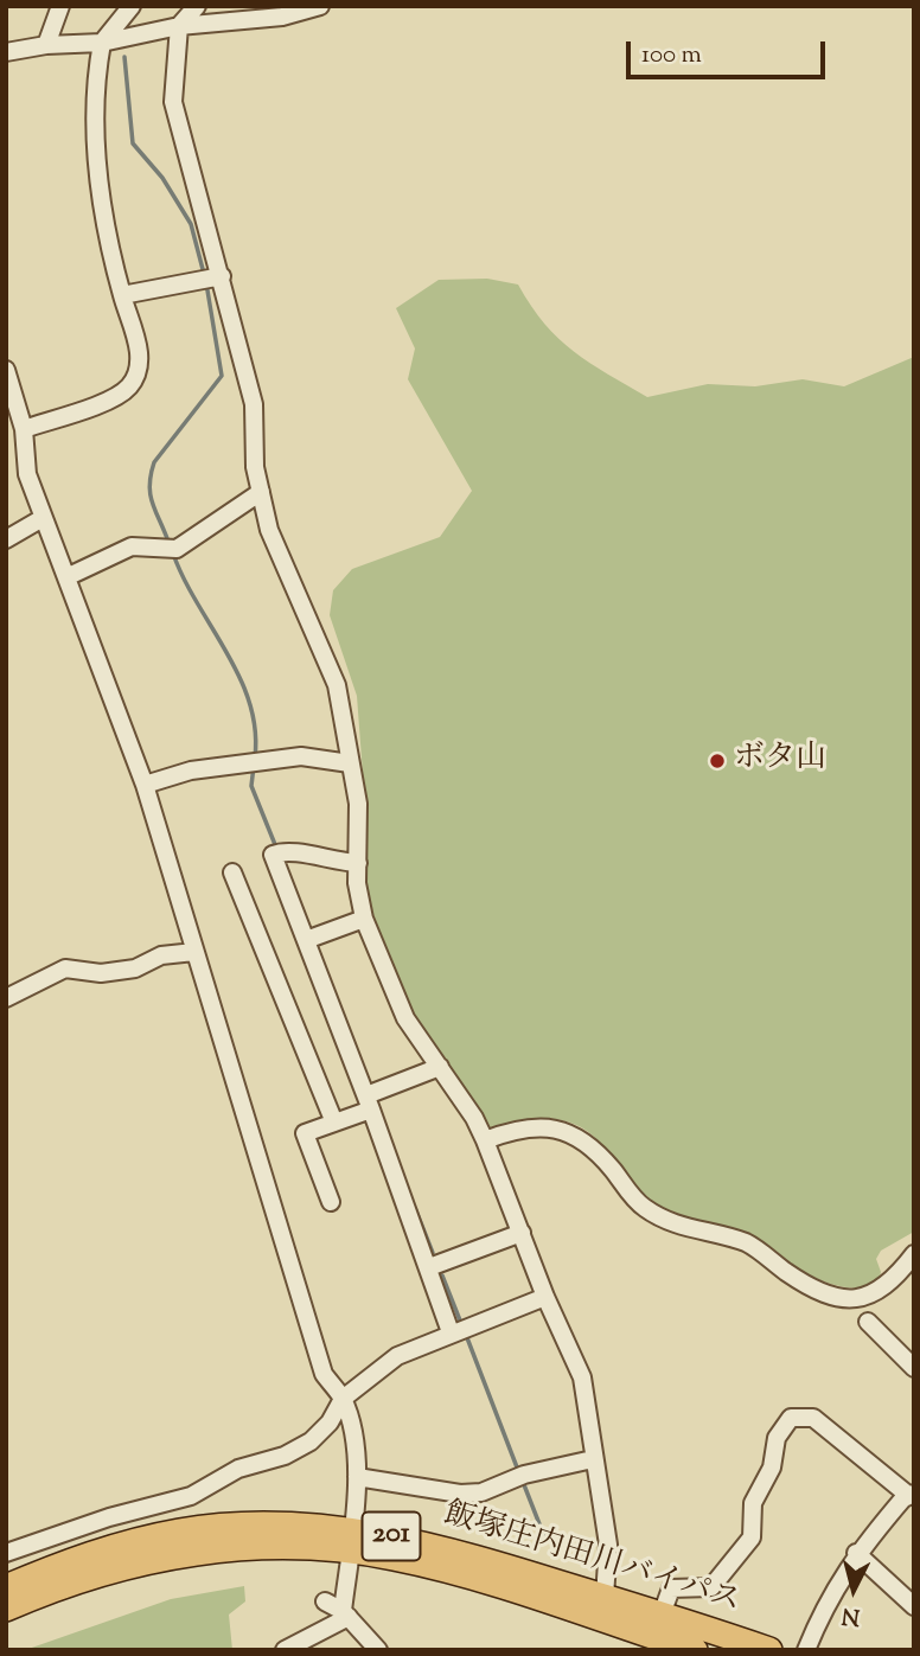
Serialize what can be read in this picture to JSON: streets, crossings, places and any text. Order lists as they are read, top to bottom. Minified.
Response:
{"streets":{"highway":["201","飯塚庄内田川バイパス"]},"places":["ボタ山"],"scale_bar":"100 m","north":"bottom"}
